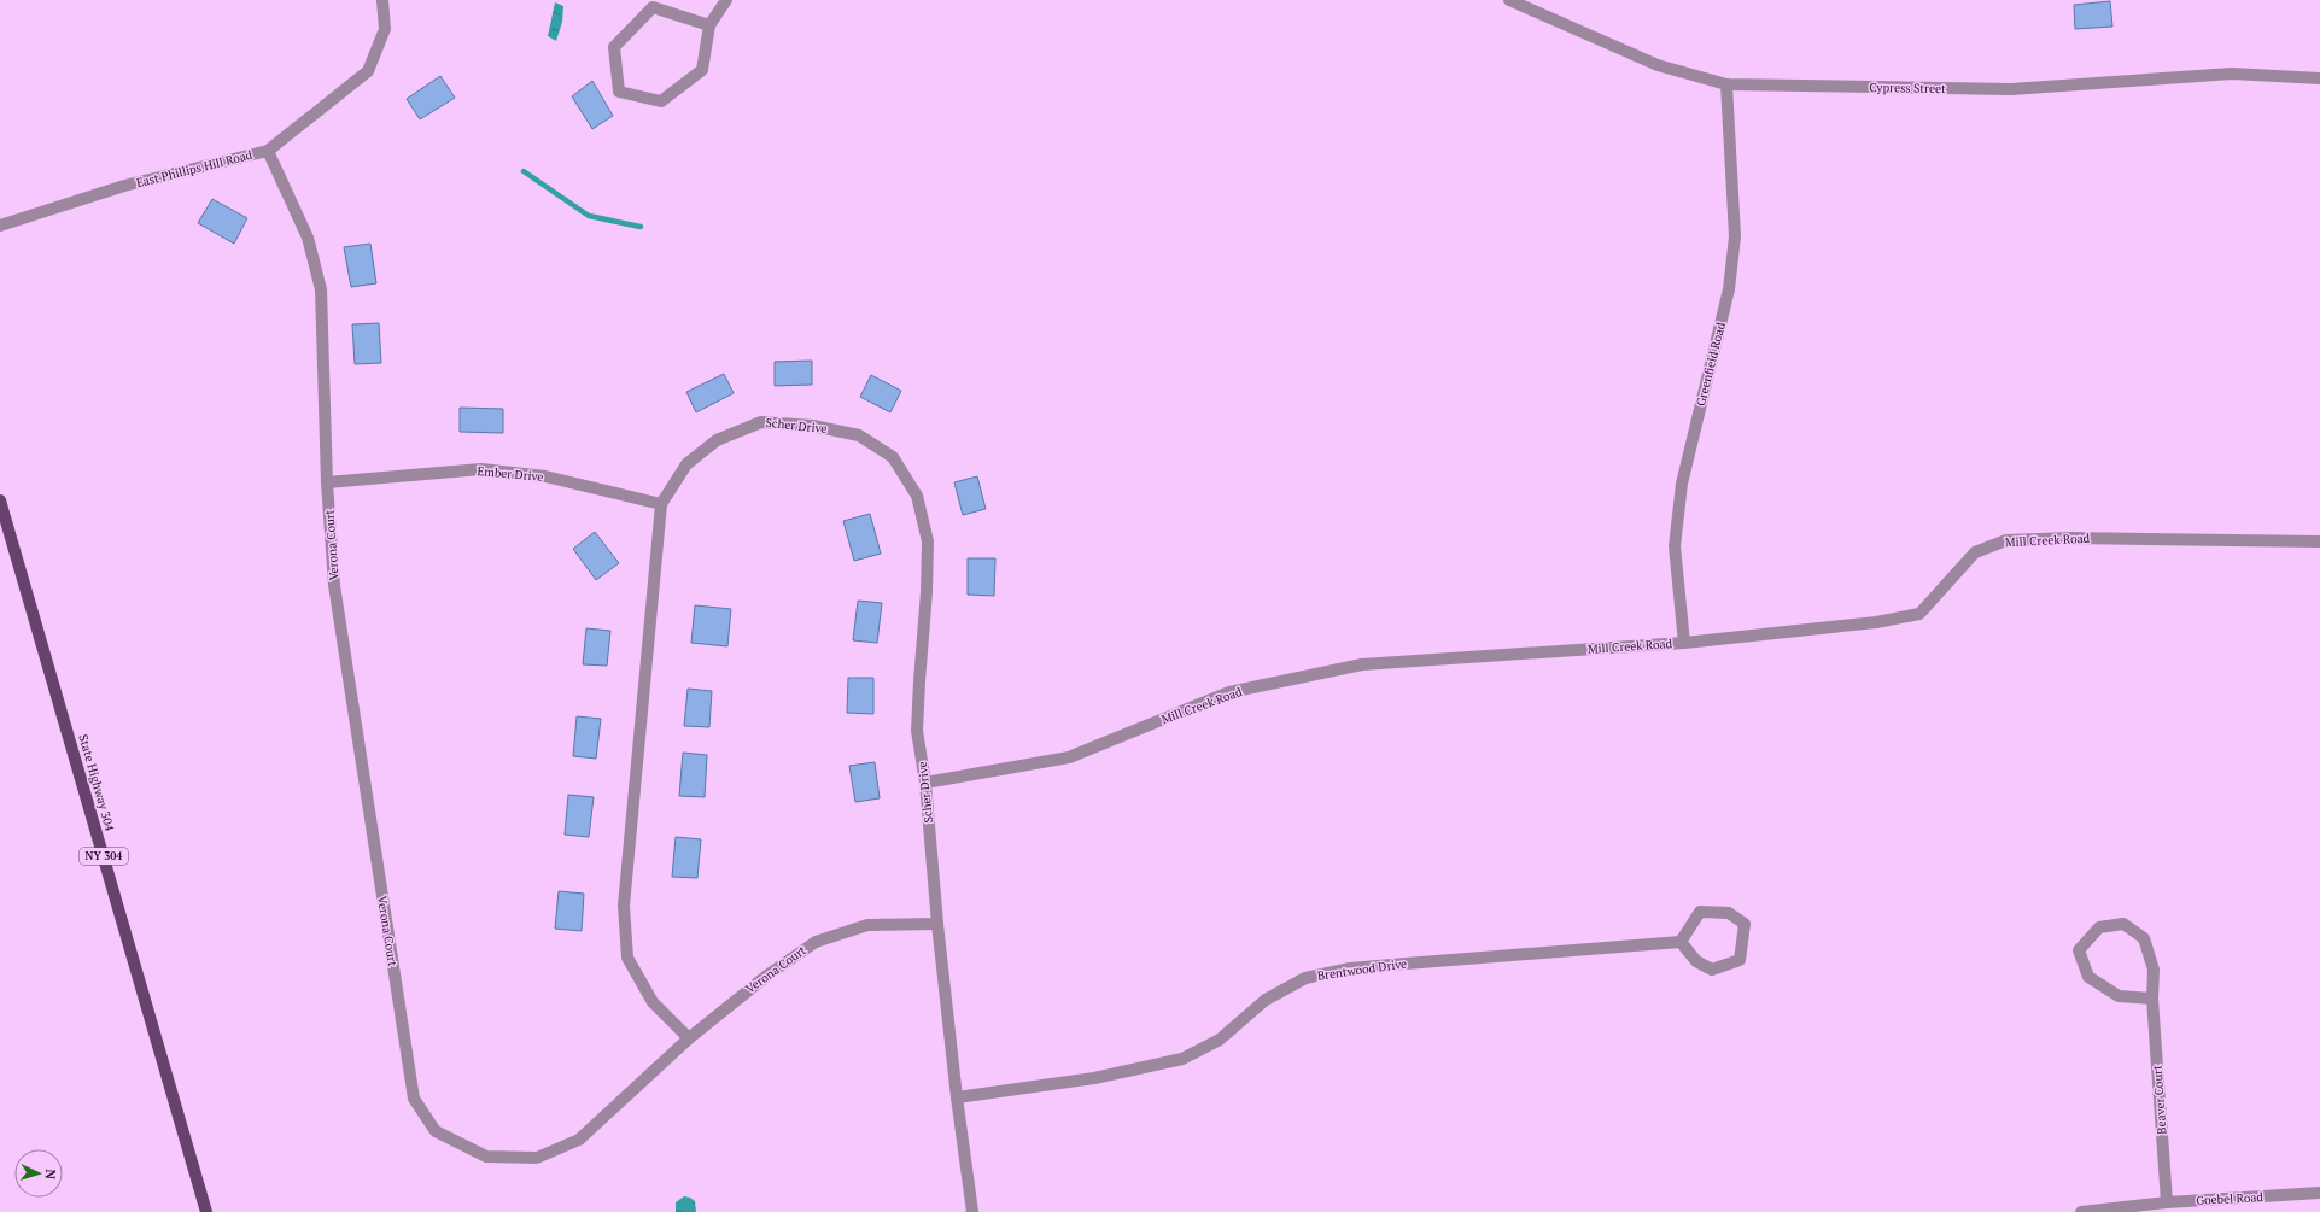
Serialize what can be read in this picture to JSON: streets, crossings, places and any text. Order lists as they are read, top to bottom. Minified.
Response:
{"streets":{"main road":["State Highway 304","NY 304"],"street":["Cypress Street","East Phillips Hill Road","Greenfield Road","Scher Drive","Ember Drive","Mill Creek Road","Verona Court","Brentwood Drive","Beaver Court","Goebel Road"]},"crossings":[["Cypress Street","Greenfield Road"],["East Phillips Hill Road","Verona Court"],["Greenfield Road","Mill Creek Road"],["Scher Drive","Ember Drive"],["Scher Drive","Mill Creek Road"],["Scher Drive","Verona Court"],["Scher Drive","Brentwood Drive"],["Ember Drive","Verona Court"],["Beaver Court","Goebel Road"]],"north":"right"}
